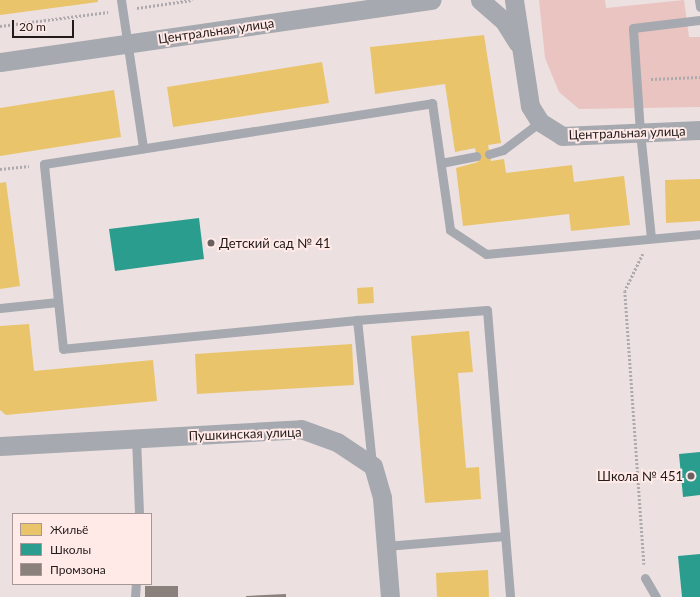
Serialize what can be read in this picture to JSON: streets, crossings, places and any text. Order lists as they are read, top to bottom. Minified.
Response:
{"streets":{"street":["Центральная улица","Пушкинская улица"]},"places":["Детский сад № 41","Школа № 451"],"legend":["Жильё","Школы","Промзона"],"scale_bar":"20 m"}
